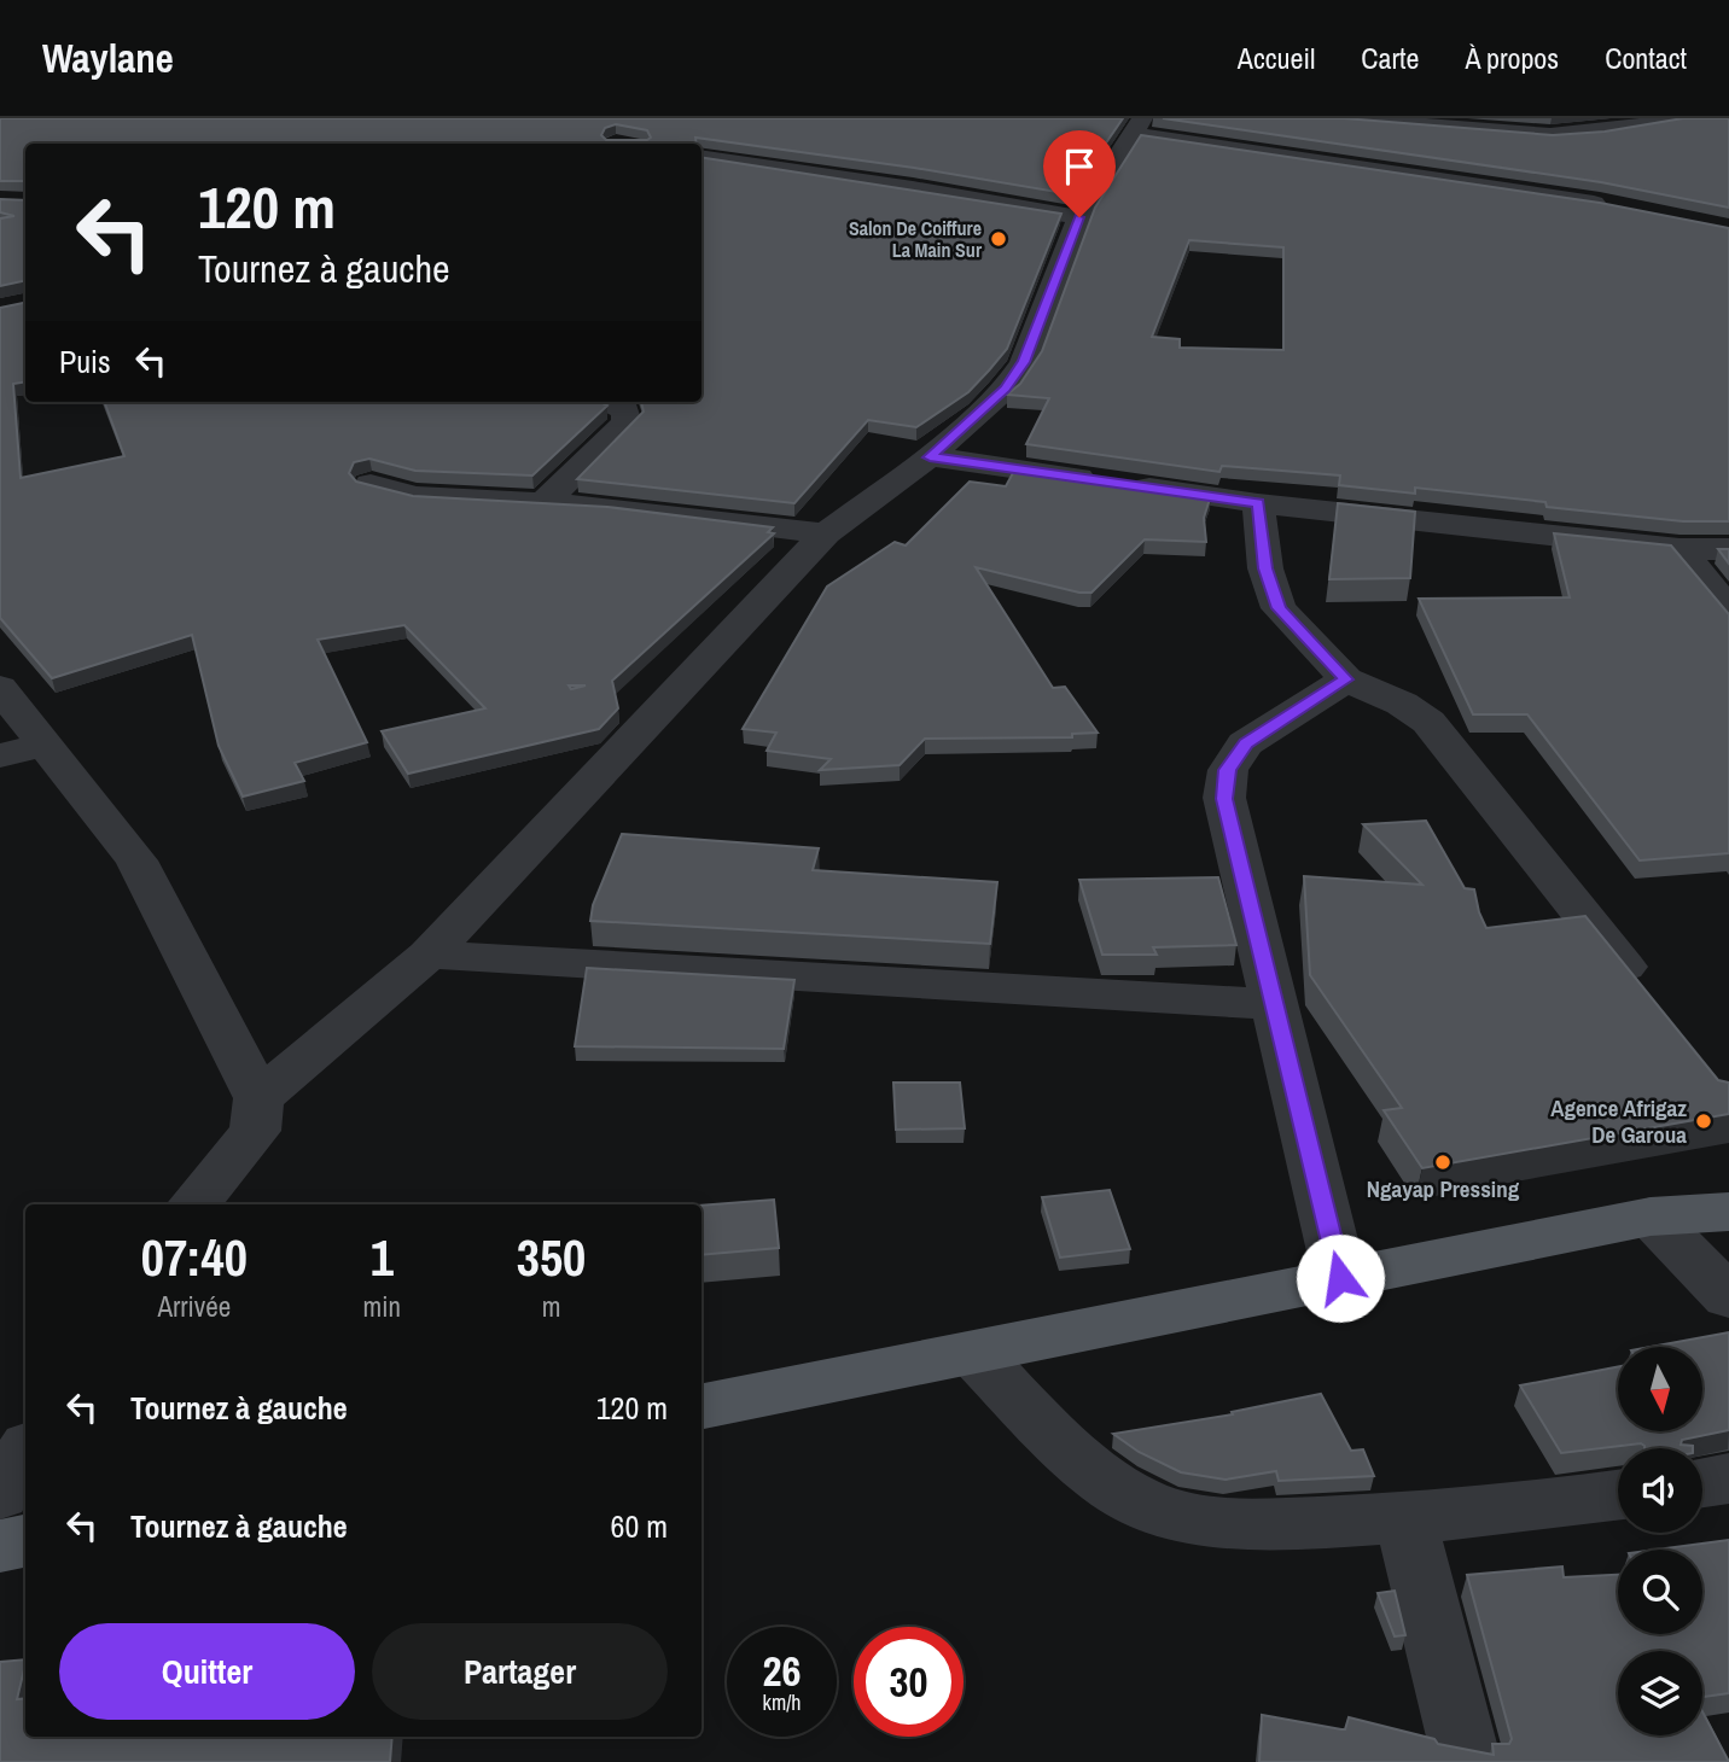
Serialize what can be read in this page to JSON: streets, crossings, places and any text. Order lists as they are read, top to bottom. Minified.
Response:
{"places":["Salon De Coiffure La Main Sur","Agence Afrigaz De Garoua","Ngayap Pressing"],"north":"bottom","page":{"header":"Waylane","nav":["Accueil","Carte","À propos","Contact"],"turn":["120 m","Tournez à gauche"],"then":"Puis","eta":["07:40","Arrivée","1","min","350","m"],"list":[{"name":"Tournez à gauche","value":"120 m"},{"name":"Tournez à gauche","value":"60 m"}],"buttons":["Quitter","Partager"],"speed":"26 km/h","limit":"30"}}
